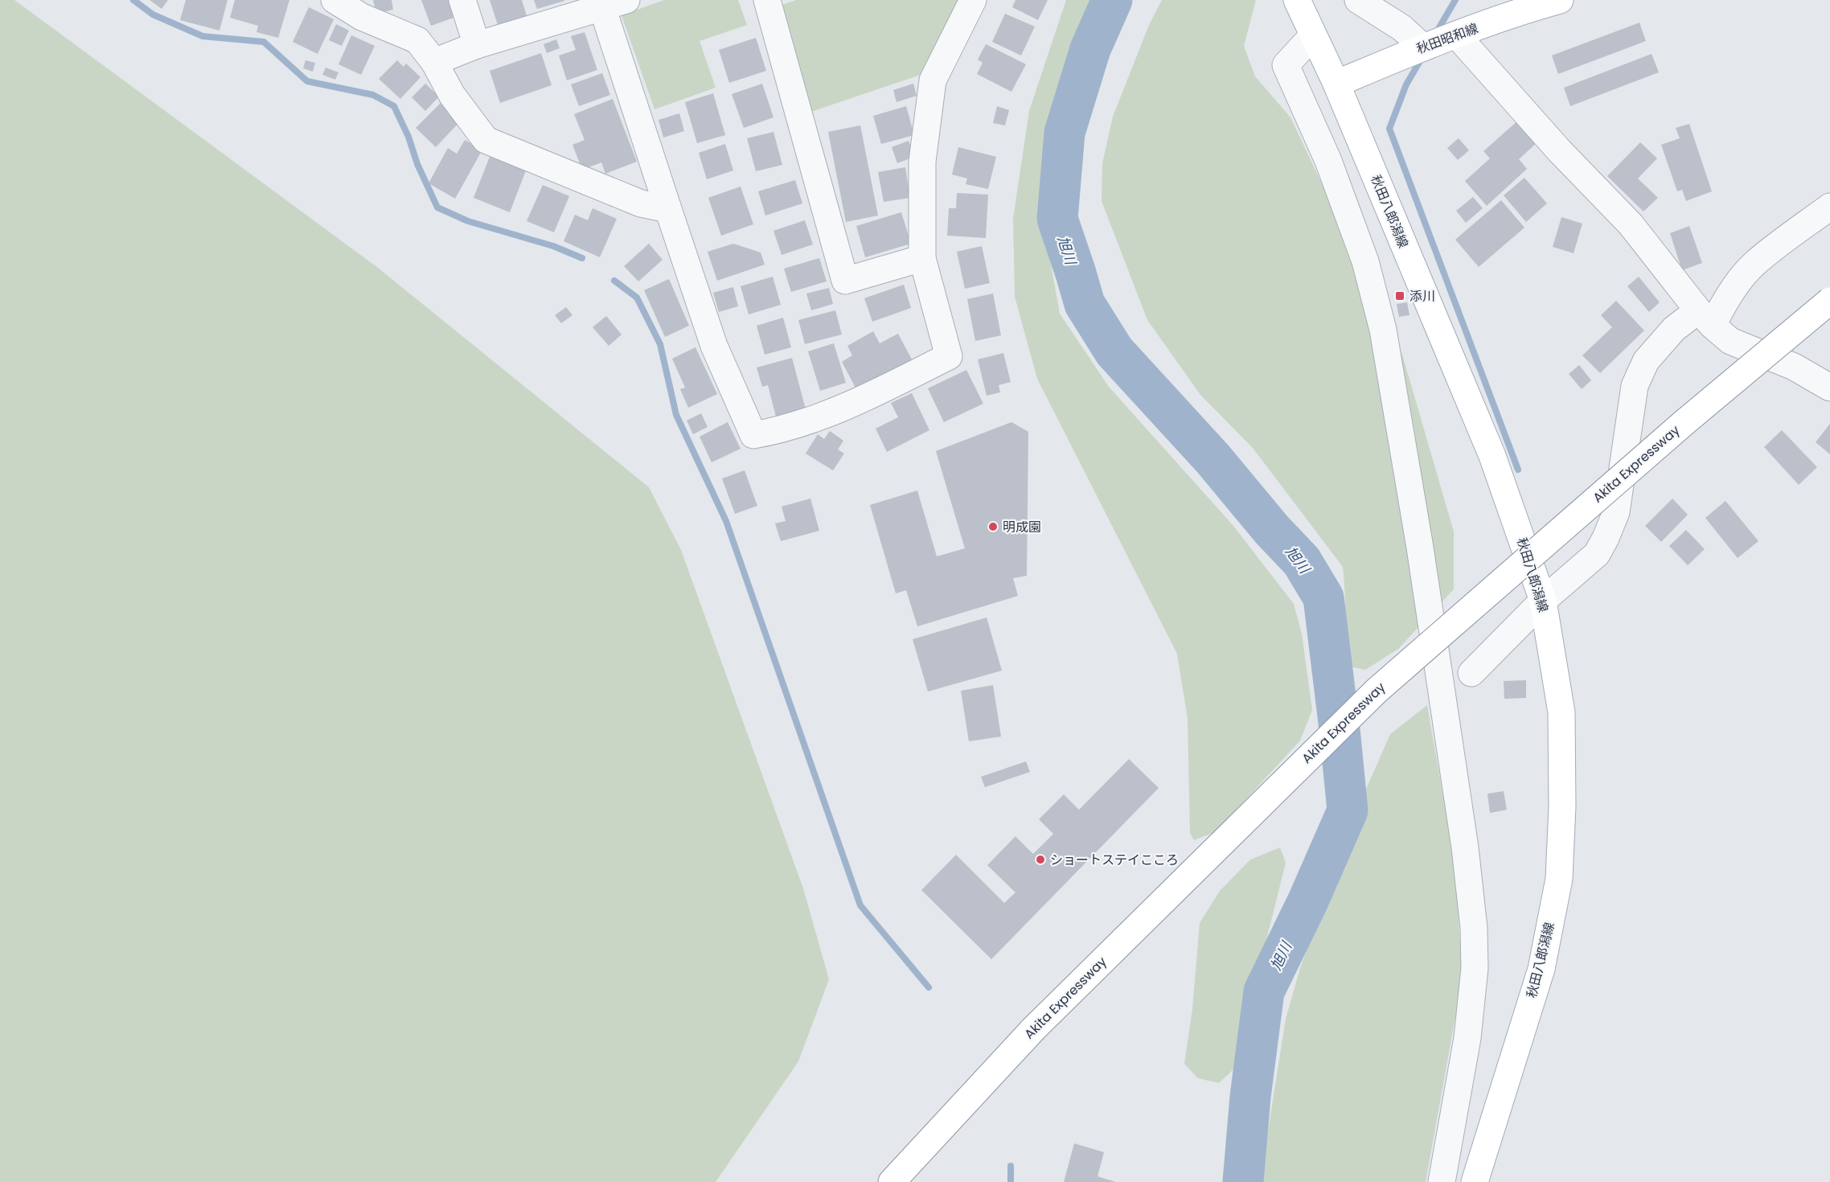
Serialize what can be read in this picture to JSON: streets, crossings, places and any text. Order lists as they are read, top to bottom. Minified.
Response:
{"streets":{"main road":["秋田昭和線","秋田八郎潟線","Akita Expressway"]},"crossings":[["秋田昭和線","秋田八郎潟線"]],"water":["旭川"],"places":{"transit":["添川"],"other":["明成園","ショートステイこころ"]}}
